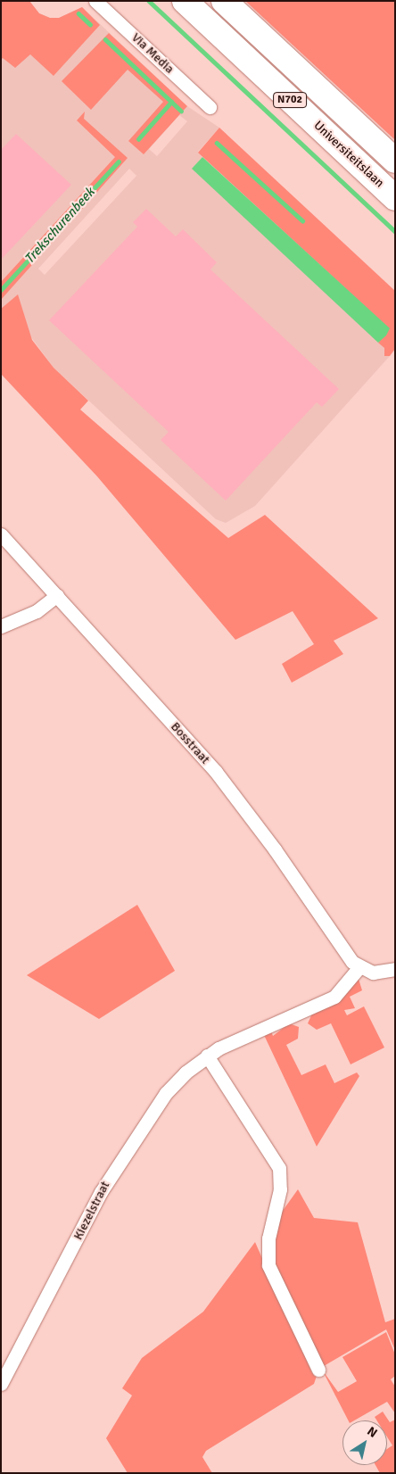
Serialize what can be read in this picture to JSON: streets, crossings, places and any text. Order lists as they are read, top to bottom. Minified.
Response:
{"streets":{"highway":["N702","Universiteitslaan"],"street":["Via Media","Bosstraat","Kiezelstraat"]},"crossings":[["Bosstraat","Kiezelstraat"]],"water":["Trekschurenbeek"],"north":"top right"}
